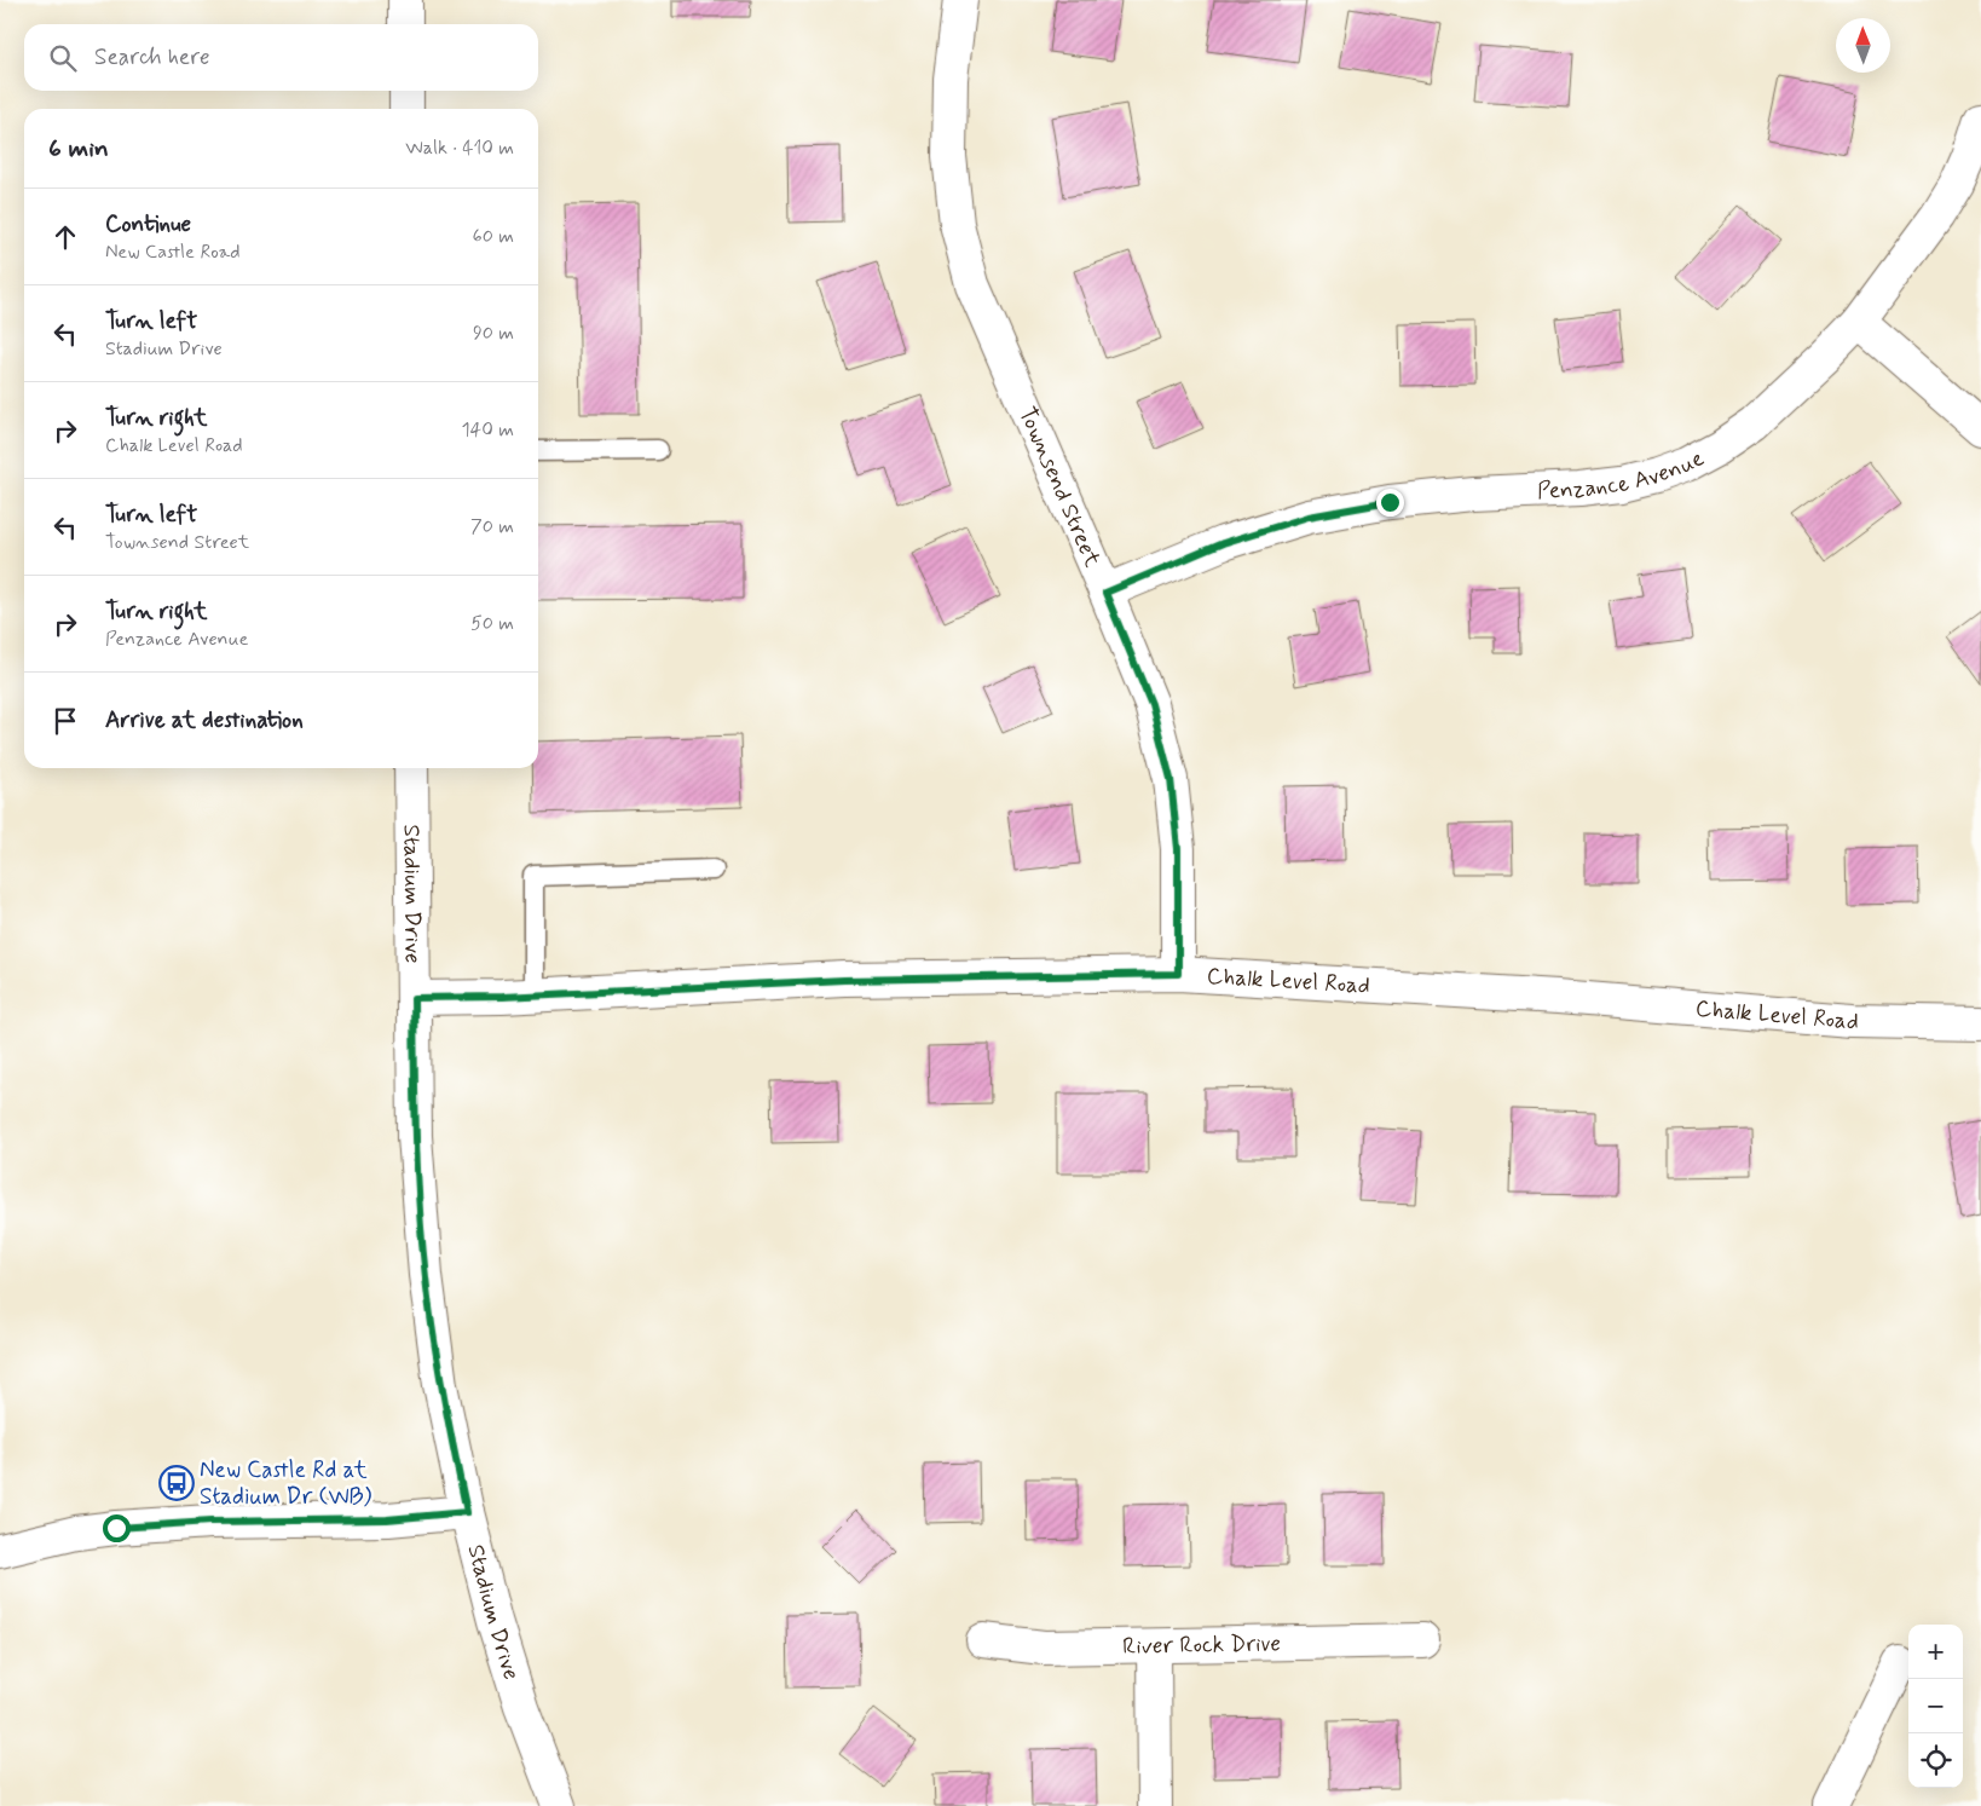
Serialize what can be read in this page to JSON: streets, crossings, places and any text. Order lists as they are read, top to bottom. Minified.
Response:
{"streets":{"street":["Penzance Avenue","Townsend Street","Stadium Drive","Chalk Level Road","River Rock Drive"]},"crossings":[["Penzance Avenue","Townsend Street"],["Townsend Street","Chalk Level Road"],["Stadium Drive","Chalk Level Road"]],"places":{"bus stop":["New Castle Rd at Stadium Dr (WB)"]},"north":"top","page":{"search":"Search here","heading":["6 min","Walk · 410 m"],"list":[["Continue","New Castle Road","60 m"],["Turn left","Stadium Drive","90 m"],["Turn right","Chalk Level Road","140 m"],["Turn left","Townsend Street","70 m"],["Turn right","Penzance Avenue","50 m"],"Arrive at destination"],"map_buttons":["+","−"]}}
